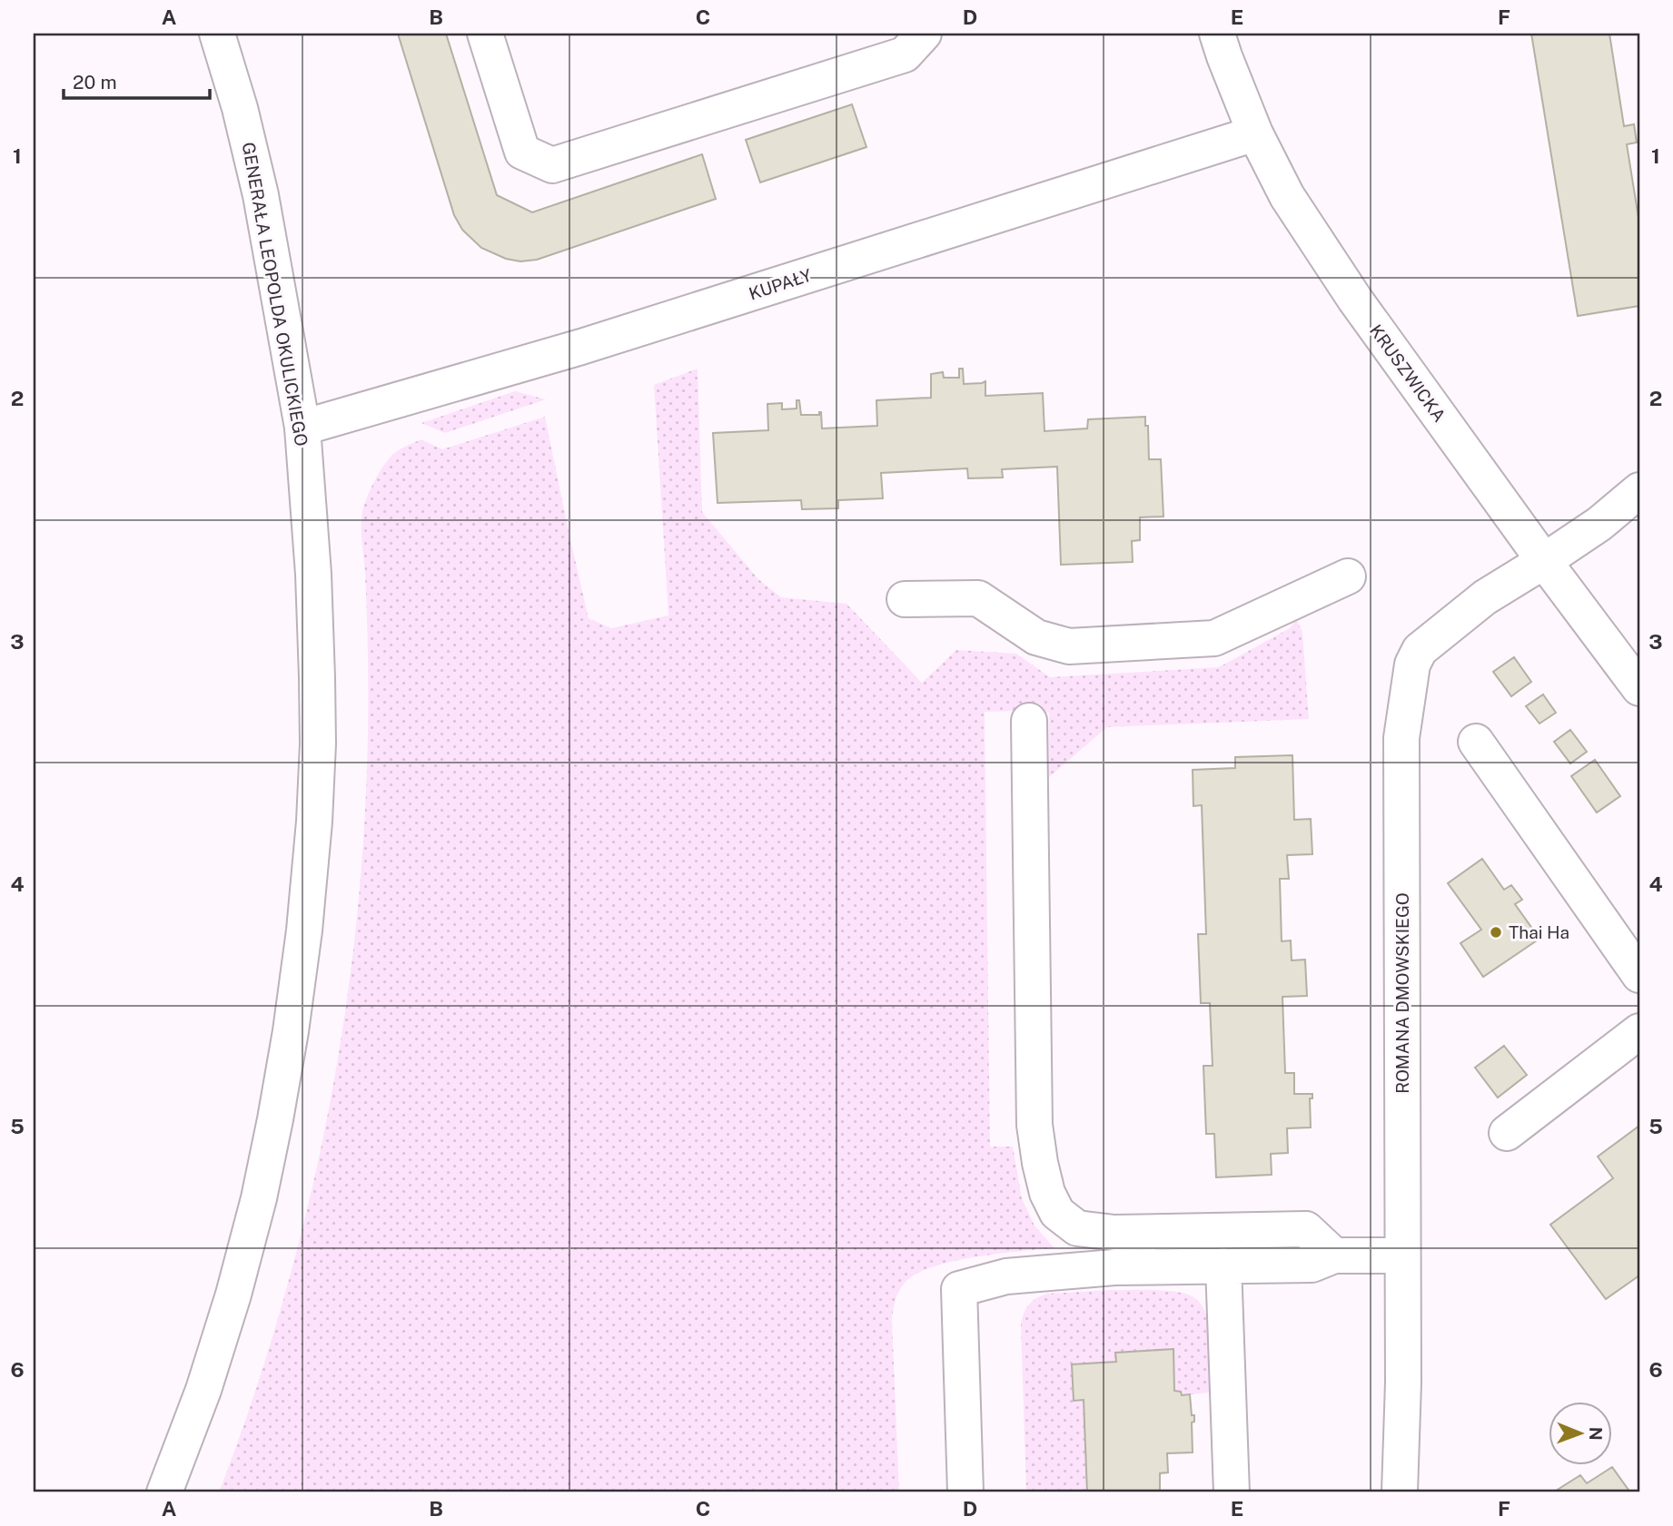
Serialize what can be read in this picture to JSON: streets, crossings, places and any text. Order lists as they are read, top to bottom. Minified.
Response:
{"streets":{"street":["KUPAŁY","GENERAŁA LEOPOLDA OKULICKIEGO","KRUSZWICKA","ROMANA DMOWSKIEGO"]},"crossings":[["KUPAŁY","GENERAŁA LEOPOLDA OKULICKIEGO"],["KUPAŁY","KRUSZWICKA"],["KRUSZWICKA","ROMANA DMOWSKIEGO"]],"places":["Thai Ha"],"scale_bar":"20 m","north":"right","grid":{"columns":["A","B","C","D","E","F"],"rows":["1","2","3","4","5","6"]}}
